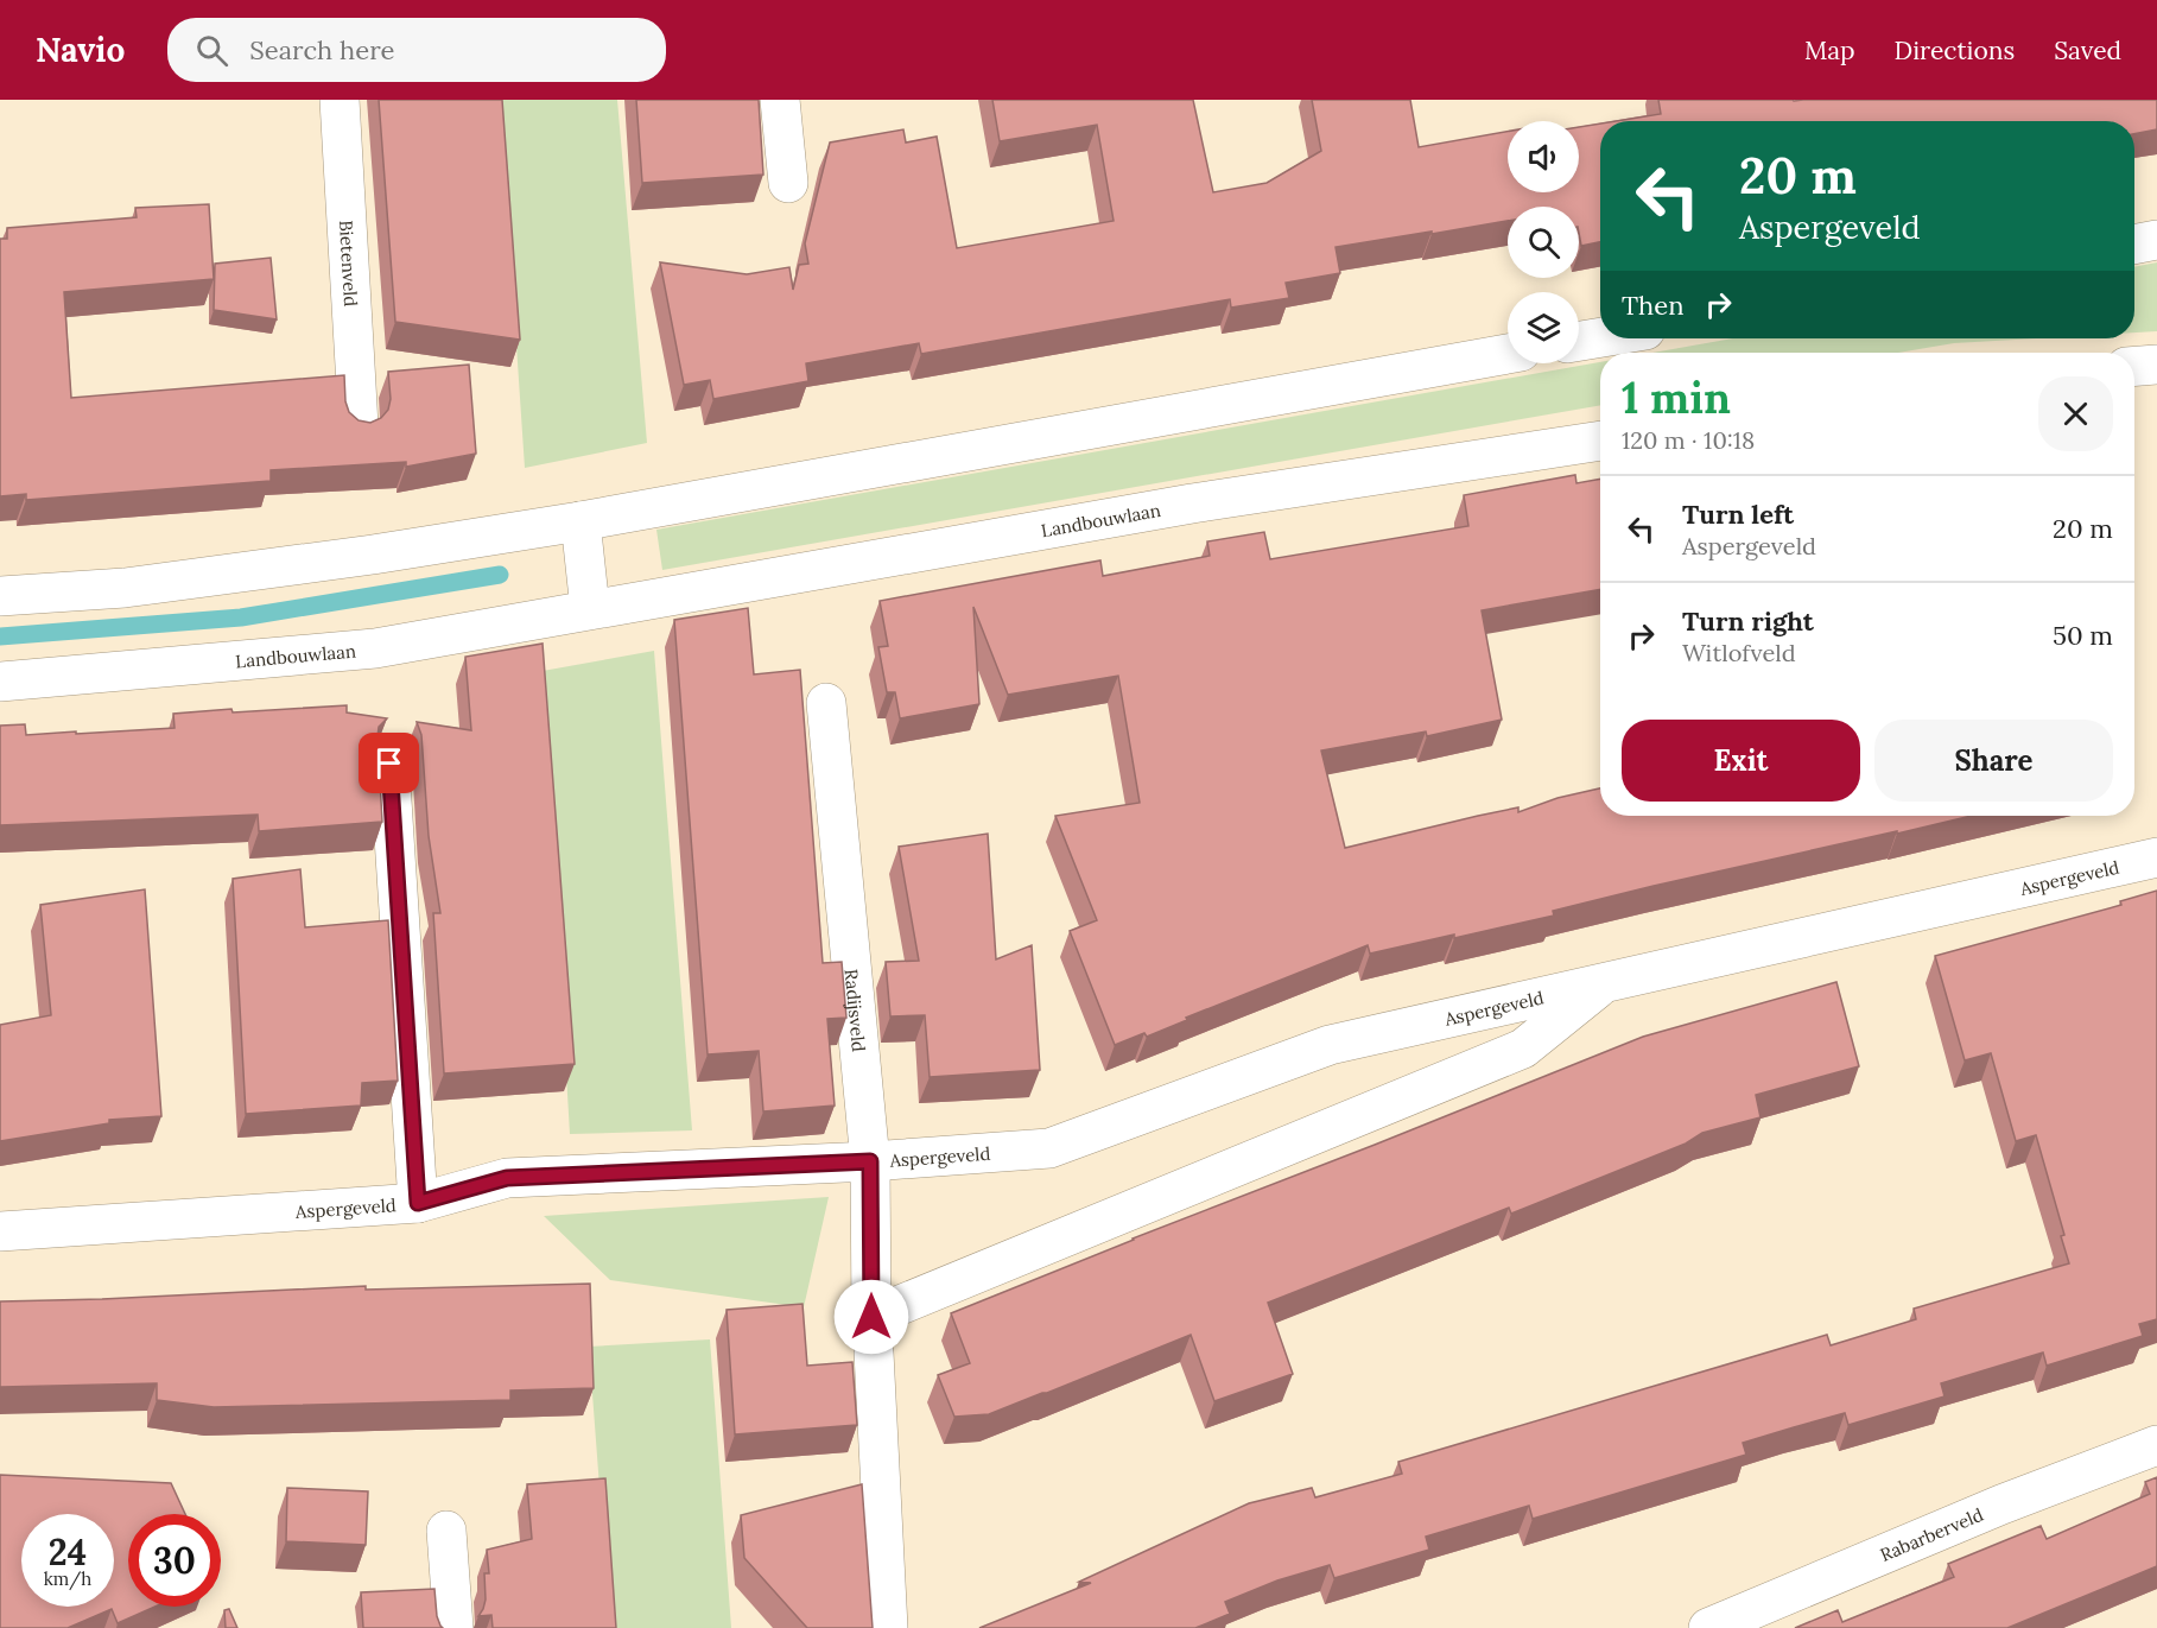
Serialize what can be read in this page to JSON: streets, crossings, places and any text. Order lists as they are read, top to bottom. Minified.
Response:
{"streets":{"street":["Bietenveld","Landbouwlaan","Aspergeveld","Radijsveld","Rabarberveld"]},"crossings":[["Aspergeveld","Radijsveld"]],"page":{"header":"Navio","search":"Search here","nav":["Map","Directions","Saved"],"turn":["20 m","Aspergeveld"],"then":"Then","heading":["1 min","120 m · 10:18"],"list":[{"name":"Turn left","note":"Aspergeveld","value":"20 m"},{"name":"Turn right","note":"Witlofveld","value":"50 m"}],"buttons":["Exit","Share"],"speed":"24 km/h","limit":"30"}}
